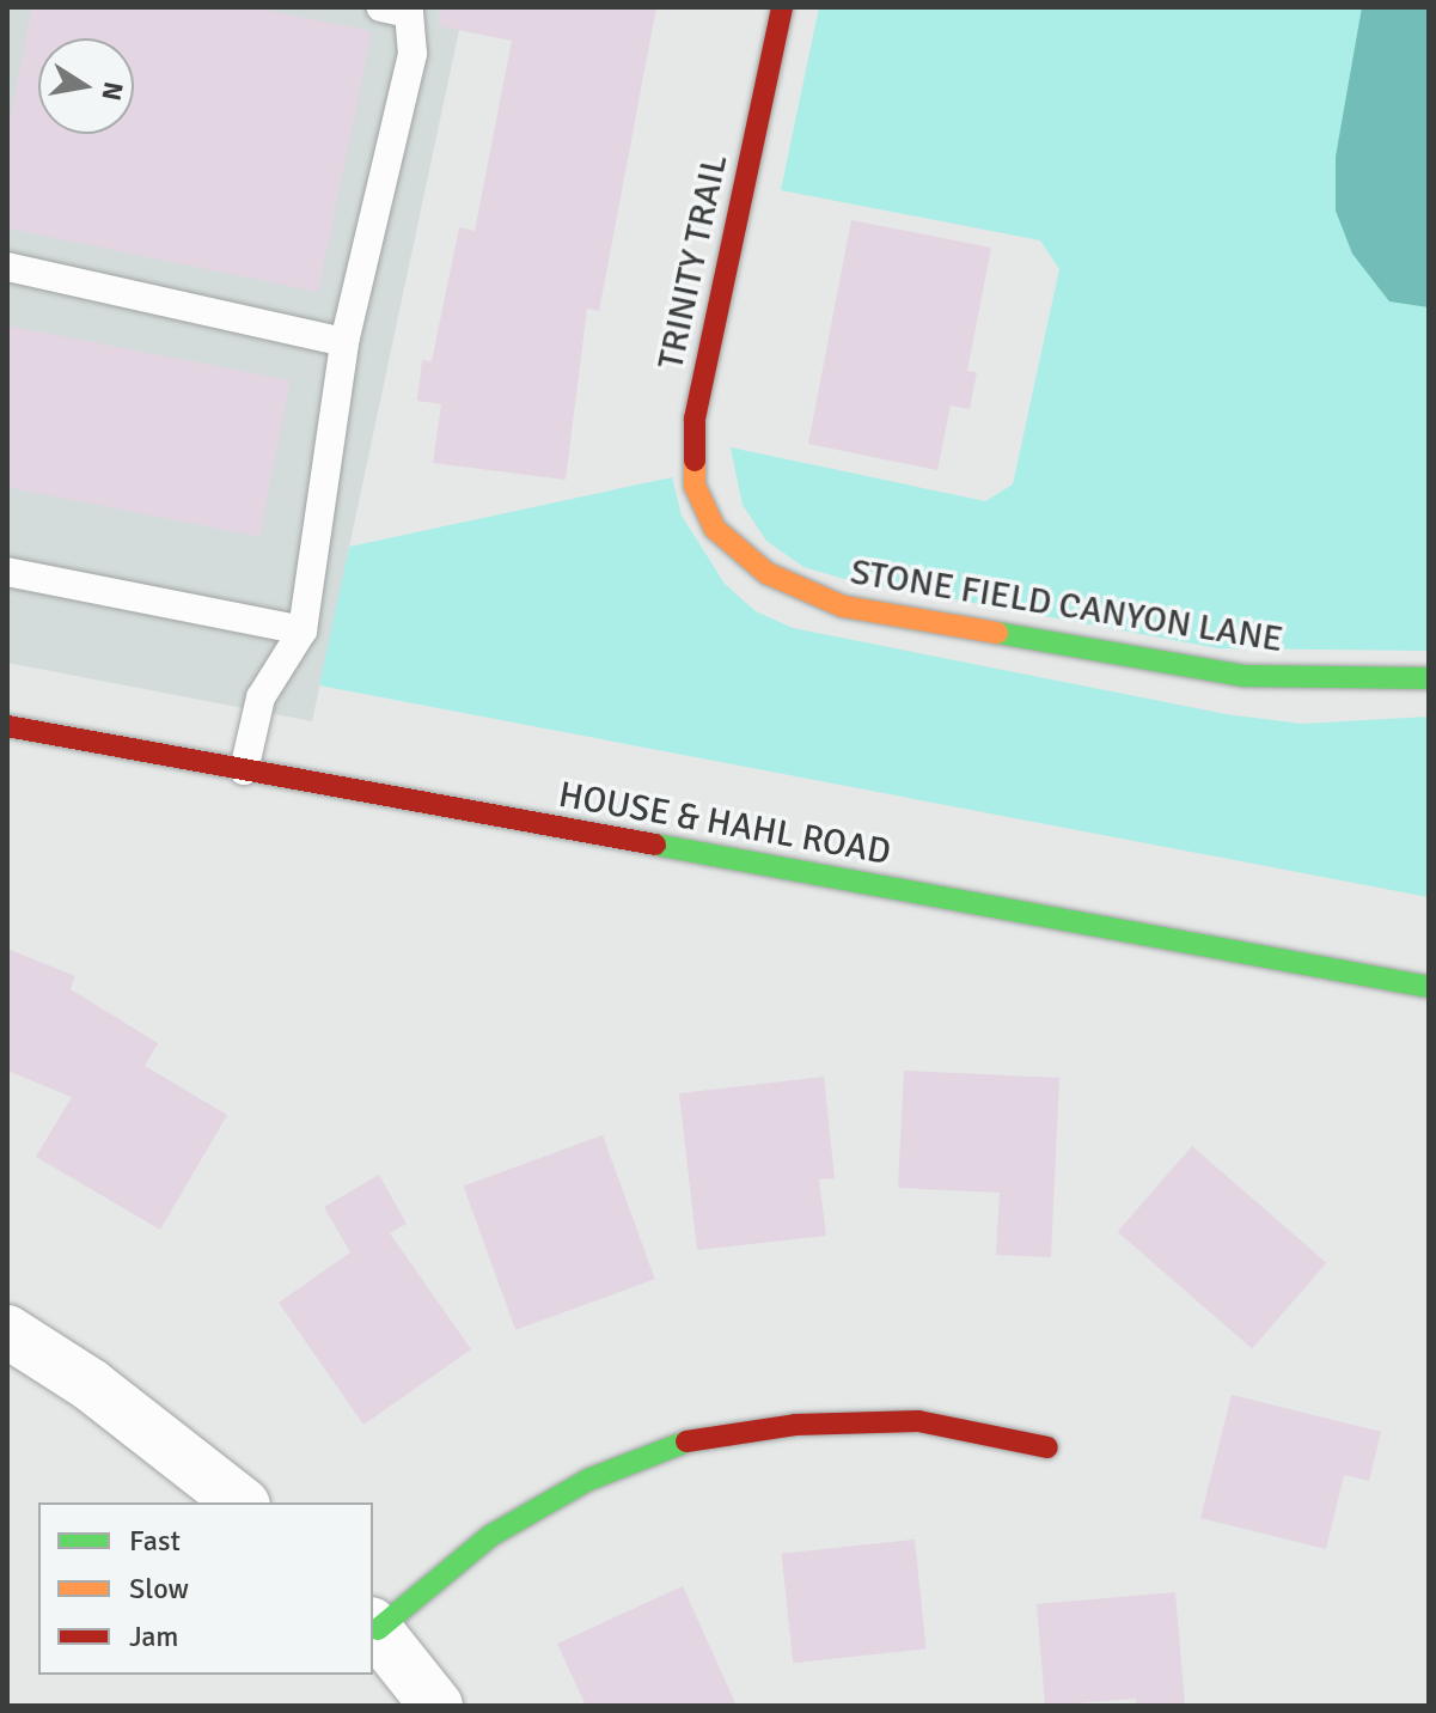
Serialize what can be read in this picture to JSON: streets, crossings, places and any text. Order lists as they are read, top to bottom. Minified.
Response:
{"streets":{"street":["TRINITY TRAIL","STONE FIELD CANYON LANE","HOUSE & HAHL ROAD"]},"crossings":[["TRINITY TRAIL","STONE FIELD CANYON LANE"]],"legend":["Fast","Slow","Jam"],"north":"right"}
